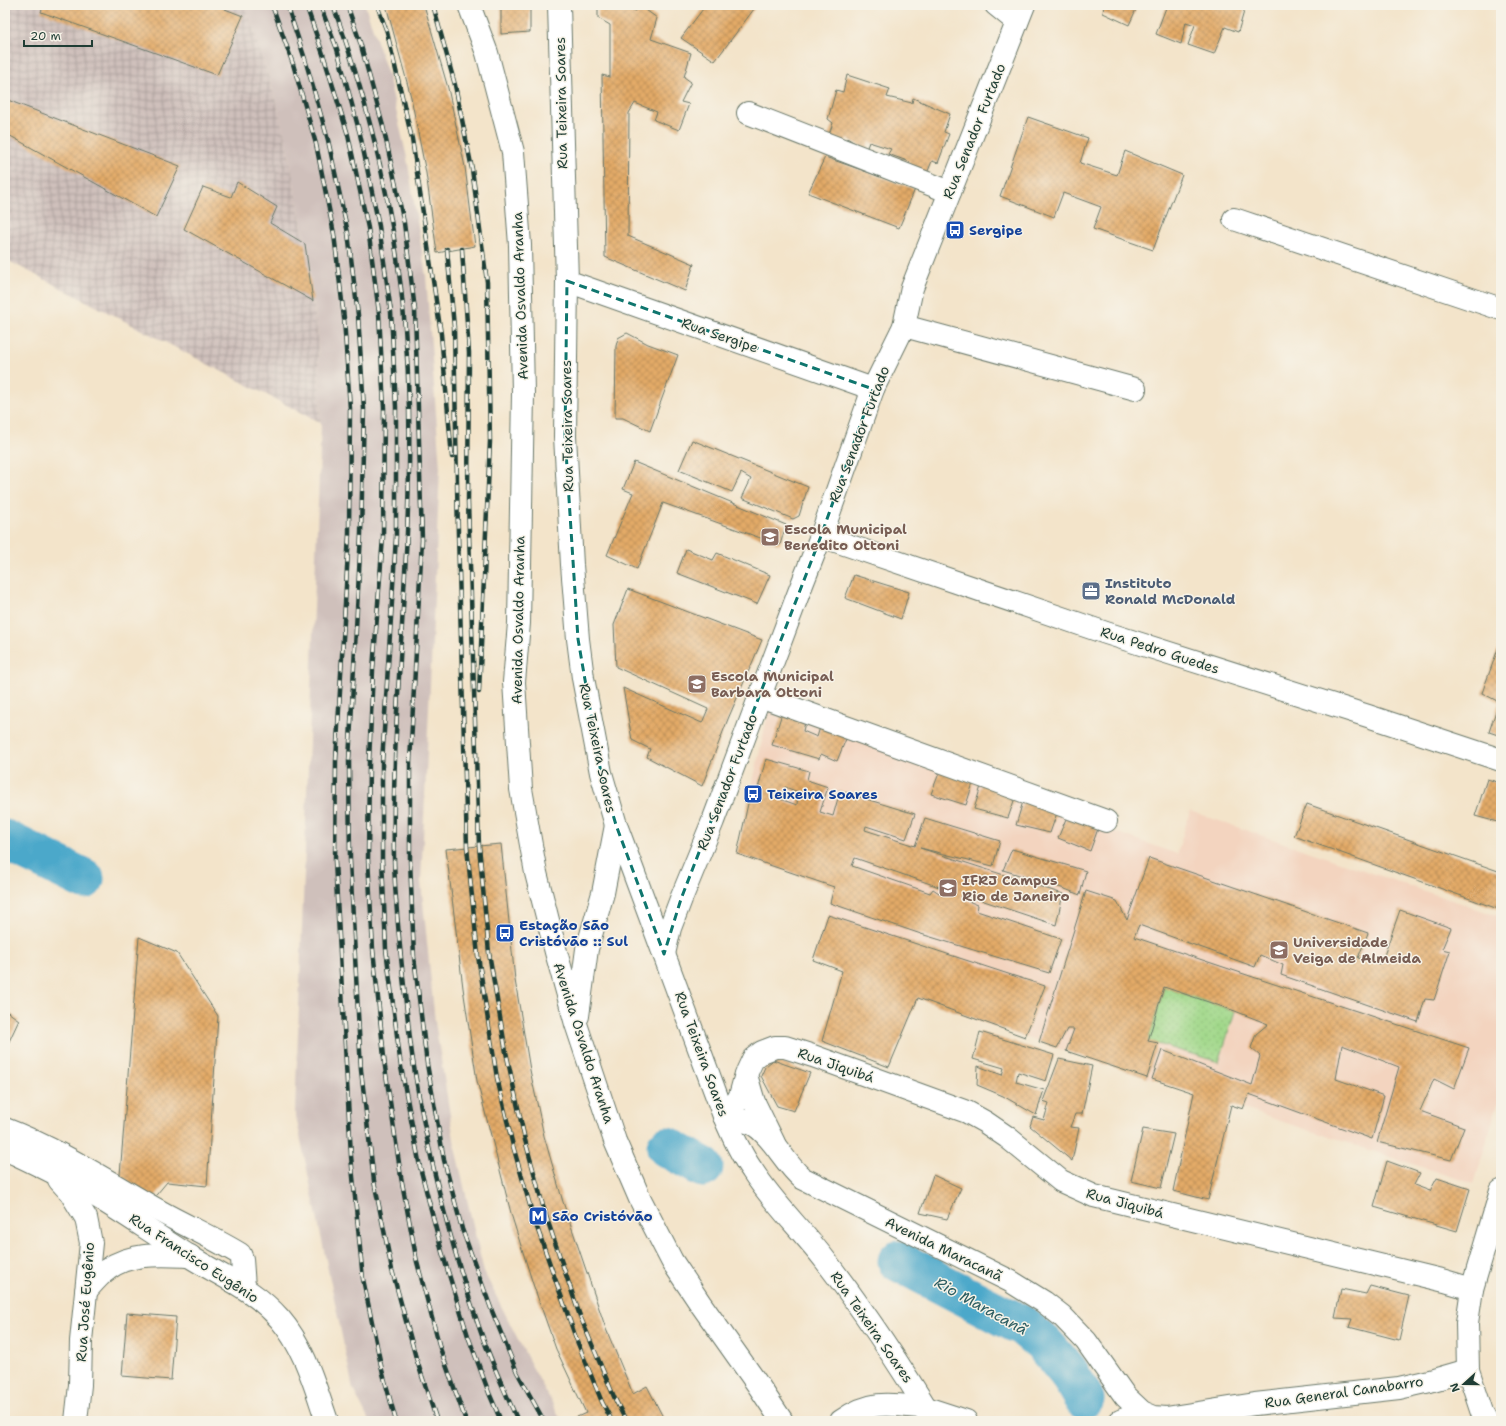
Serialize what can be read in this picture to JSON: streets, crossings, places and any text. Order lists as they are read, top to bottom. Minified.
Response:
{"streets":{"street":["Rua Teixeira Soares","Rua Senador Furtado","Avenida Osvaldo Aranha","Rua Sergipe","Rua Pedro Guedes","Rua Jiquibá","Avenida Maracanã","Rua Francisco Eugênio","Rua José Eugênio","Rua General Canabarro"]},"crossings":[["Rua Teixeira Soares","Rua Senador Furtado"],["Rua Teixeira Soares","Rua Sergipe"],["Rua Teixeira Soares","Rua Jiquibá"],["Rua Teixeira Soares","Avenida Maracanã"],["Rua Senador Furtado","Rua Sergipe"],["Rua Senador Furtado","Rua Pedro Guedes"],["Rua Jiquibá","Avenida Maracanã"],["Avenida Maracanã","Rua General Canabarro"],["Rua Francisco Eugênio","Rua José Eugênio"]],"water":["Rio Maracanã"],"places":{"bus stop":["Sergipe","Teixeira Soares","Estação São Cristóvão :: Sul"],"school or university":["Escola Municipal Benedito Ottoni","Escola Municipal Barbara Ottoni","IFRJ Campus Rio de Janeiro","Universidade Veiga de Almeida"],"office":["Instituto Ronald McDonald"],"metro station":["São Cristóvão"]},"scale_bar":"20 m","north":"left"}
